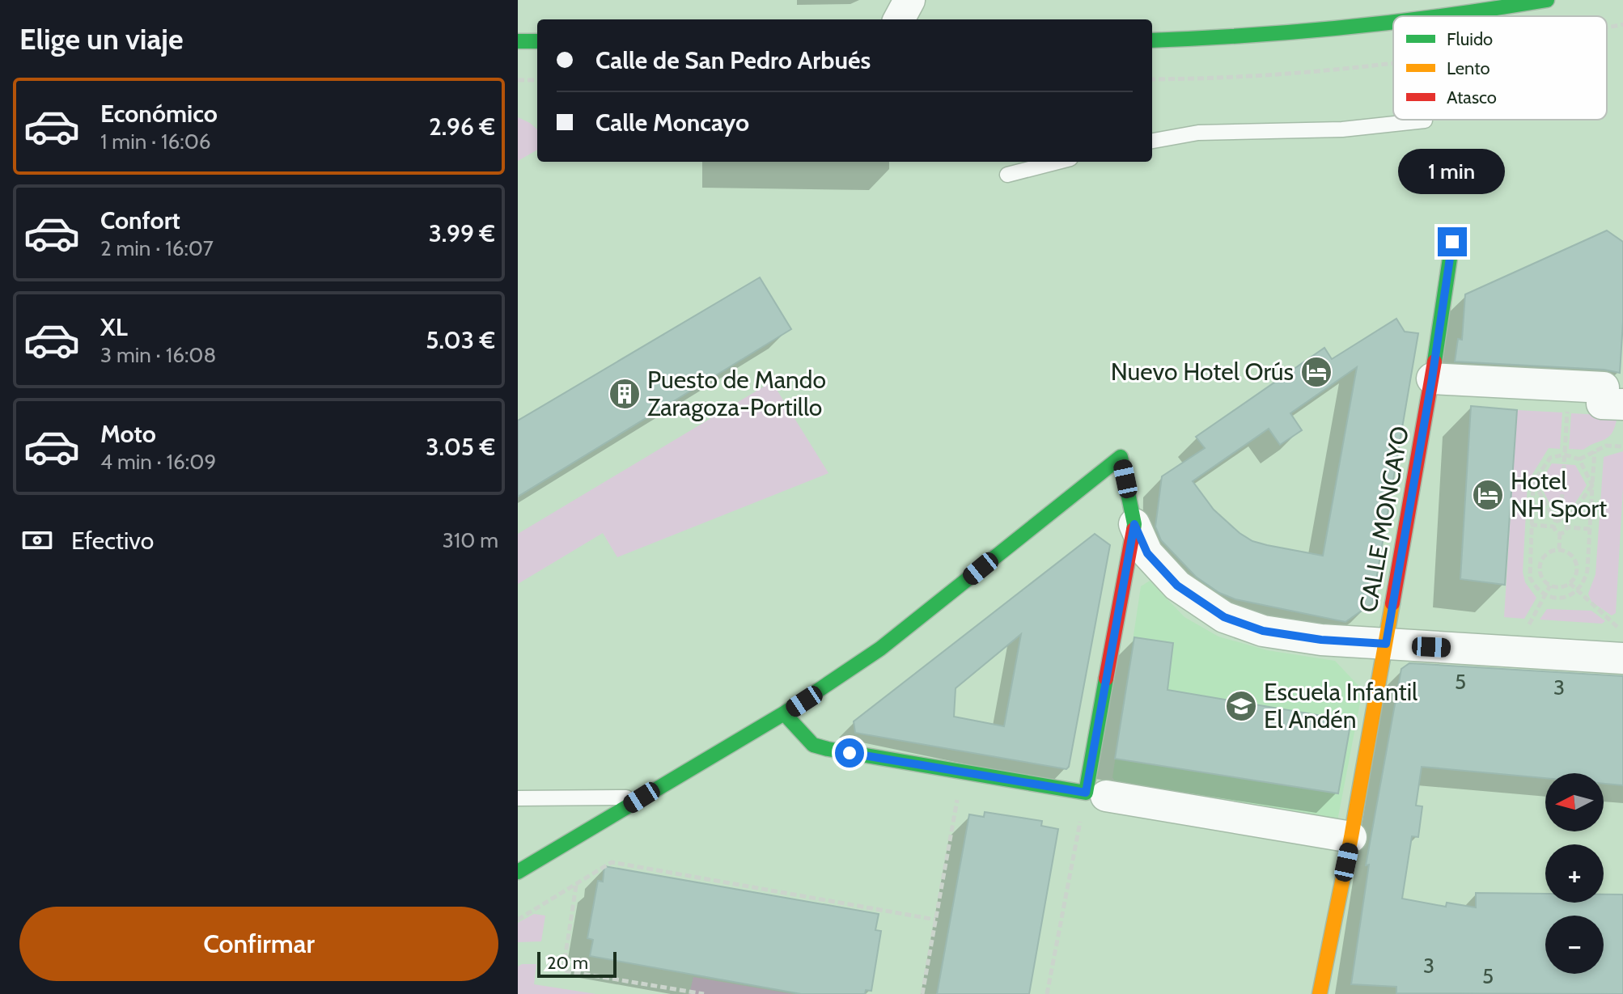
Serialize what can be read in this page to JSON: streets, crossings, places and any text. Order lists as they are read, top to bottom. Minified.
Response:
{"streets":{"street":["CALLE MONCAYO"]},"places":{"hotel":["Nuevo Hotel Orús","Hotel NH Sport"],"building":["Puesto de Mando Zaragoza-Portillo"],"school or university":["Escuela Infantil El Andén"]},"house_numbers":["5","3","3","5"],"legend":["Fluido","Lento","Atasco"],"scale_bar":"20 m","north":"left","page":{"heading":"Elige un viaje","banner":["Calle de San Pedro Arbués","Calle Moncayo"],"list":[{"name":"Económico","note":"1 min · 16:06","value":"2.96 €"},{"name":"Confort","note":"2 min · 16:07","value":"3.99 €"},{"name":"XL","note":"3 min · 16:08","value":"5.03 €"},{"name":"Moto","note":"4 min · 16:09","value":"3.05 €"}],"bubble":"1 min","pay":["Efectivo","310 m"],"map_buttons":["+","−"],"buttons":"Confirmar","scale":"20 m"}}
